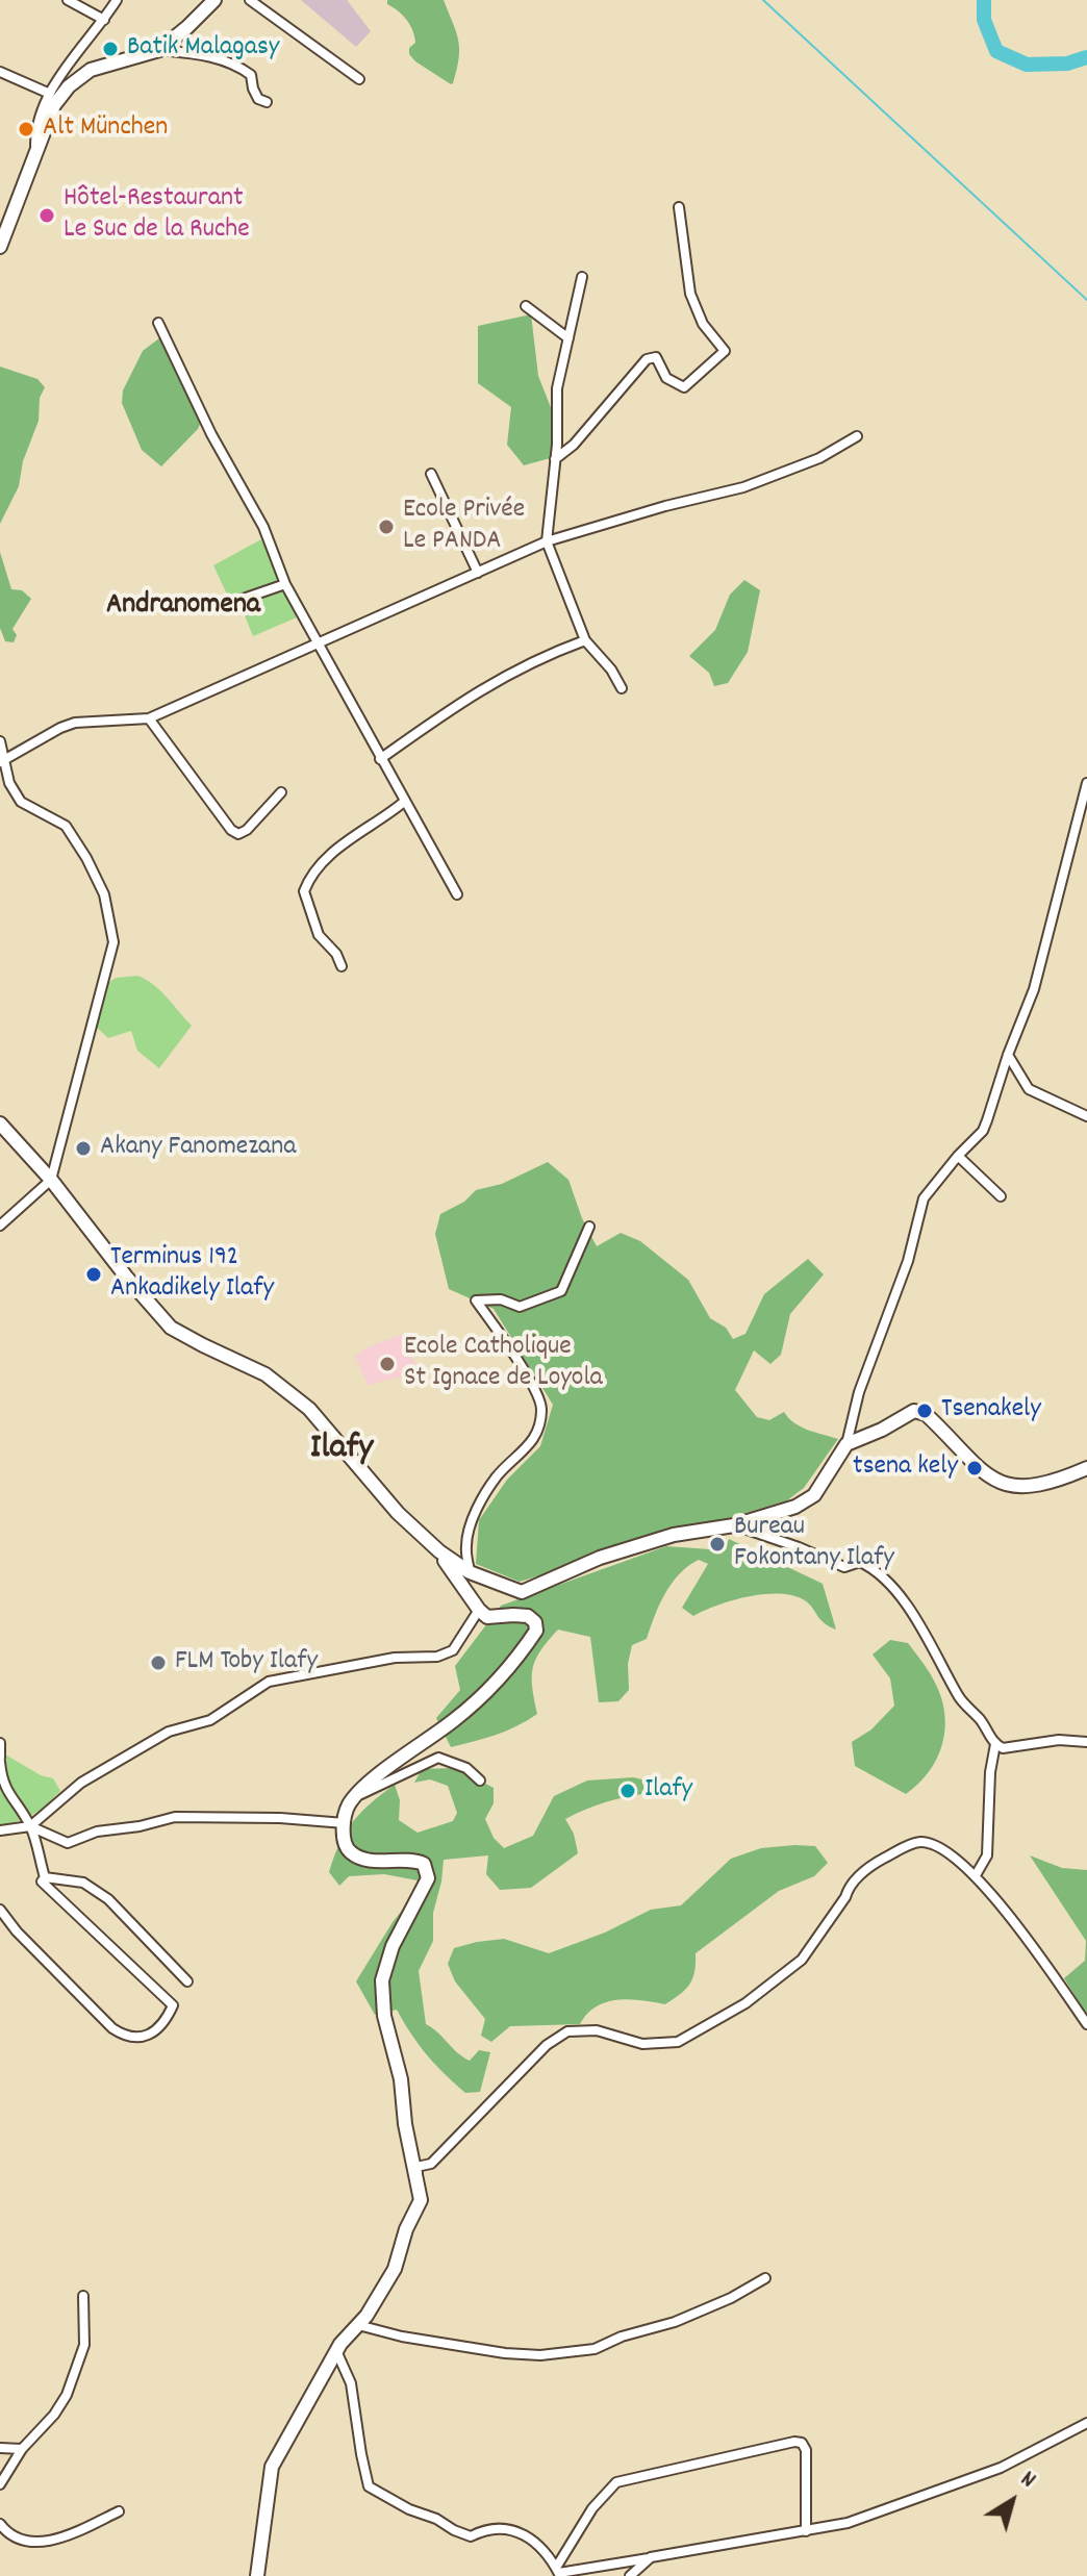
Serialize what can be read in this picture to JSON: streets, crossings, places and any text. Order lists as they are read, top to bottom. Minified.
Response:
{"districts":["Andranomena","Ilafy"],"places":["Batik Malagasy","Alt München","Hôtel-Restaurant Le Suc de la Ruche","Ecole Privée Le PANDA","Akany Fanomezana","Terminus 192 Ankadikely Ilafy","Ecole Catholique St Ignace de Loyola","Tsenakely","tsena kely","Bureau Fokontany Ilafy","FLM Toby Ilafy","Ilafy"],"north":"top right"}
